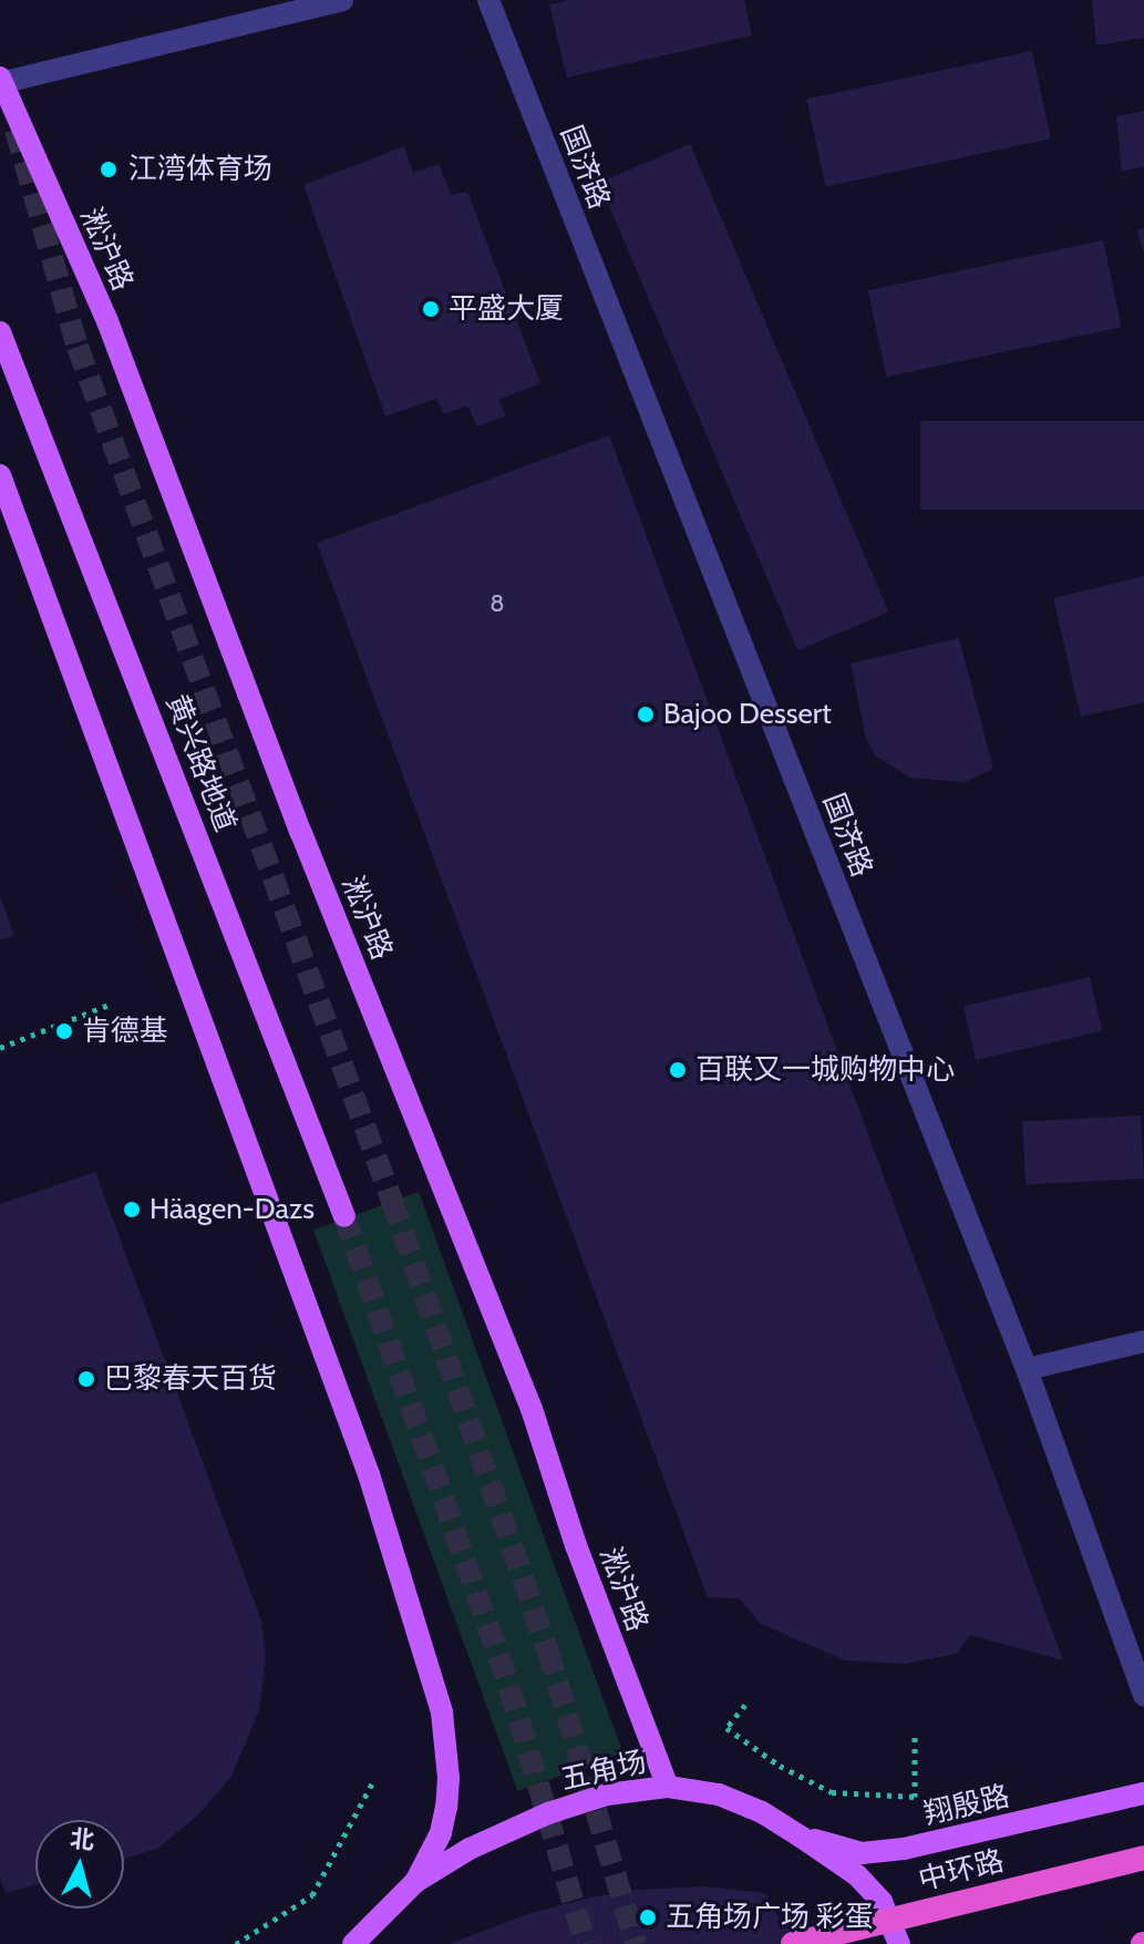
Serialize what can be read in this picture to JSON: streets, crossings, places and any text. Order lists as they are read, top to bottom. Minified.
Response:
{"streets":{"highway":["中环路"],"main road":["淞沪路","黄兴路地道","五角场","翔殷路"],"street":["国济路"]},"crossings":[["淞沪路","五角场"],["五角场","翔殷路"]],"places":["江湾体育场","平盛大厦","Bajoo Dessert","肯德基","百联又一城购物中心","Häagen-Dazs","巴黎春天百货","五角场广场 彩蛋"],"house_numbers":["8"],"north":"top"}
